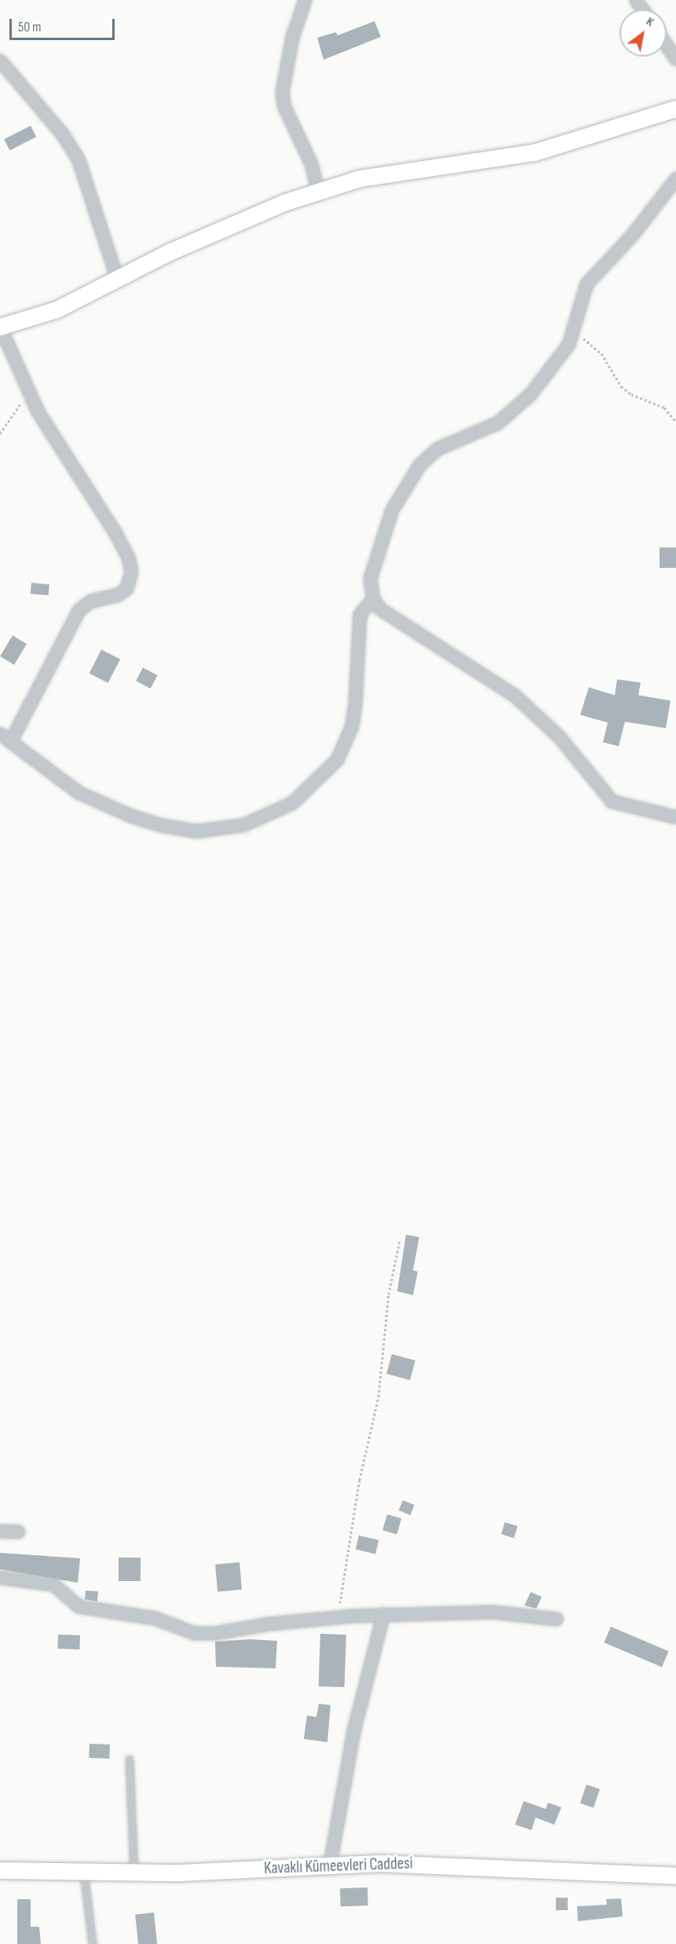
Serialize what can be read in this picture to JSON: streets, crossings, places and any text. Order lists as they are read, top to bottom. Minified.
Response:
{"streets":{"street":["Kavaklı Kümeevleri Caddesi"]},"scale_bar":"50 m","north":"top right"}
